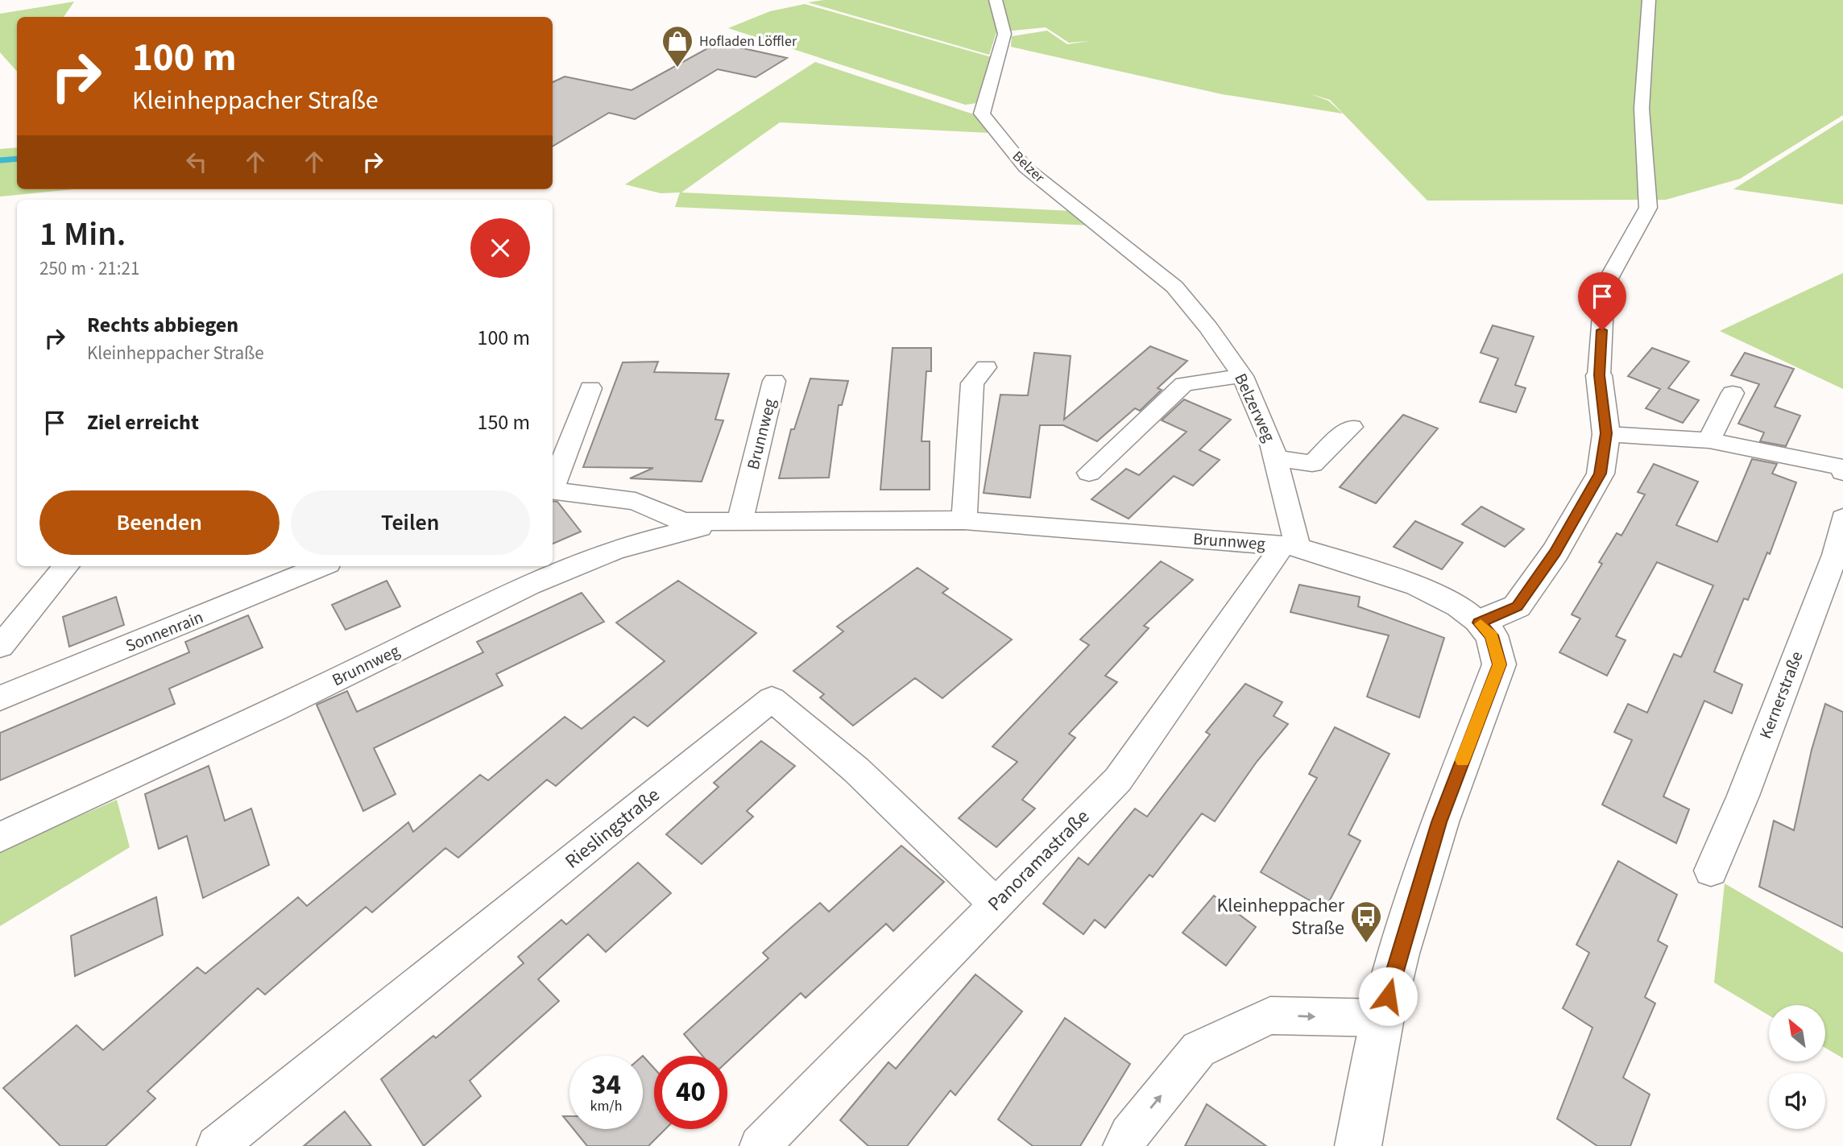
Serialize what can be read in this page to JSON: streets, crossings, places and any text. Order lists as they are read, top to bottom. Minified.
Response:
{"streets":{"street":["Belzer","Belzerweg","Brunnweg","Sonnenrain","Kernerstraße","Rieslingstraße","Panoramastraße"]},"crossings":[["Belzer","Belzerweg"],["Belzerweg","Brunnweg"],["Belzerweg","Panoramastraße"],["Brunnweg","Panoramastraße"],["Rieslingstraße","Panoramastraße"]],"places":{"shop":["Hofladen Löffler"],"bus stop":["Kleinheppacher Straße"]},"north":"top left","page":{"turn":["100 m","Kleinheppacher Straße"],"heading":["1 Min.","250 m · 21:21"],"list":[{"name":"Rechts abbiegen","note":"Kleinheppacher Straße","value":"100 m"},{"name":"Ziel erreicht","value":"150 m"}],"buttons":["Beenden","Teilen"],"speed":"34 km/h","limit":"40"}}
